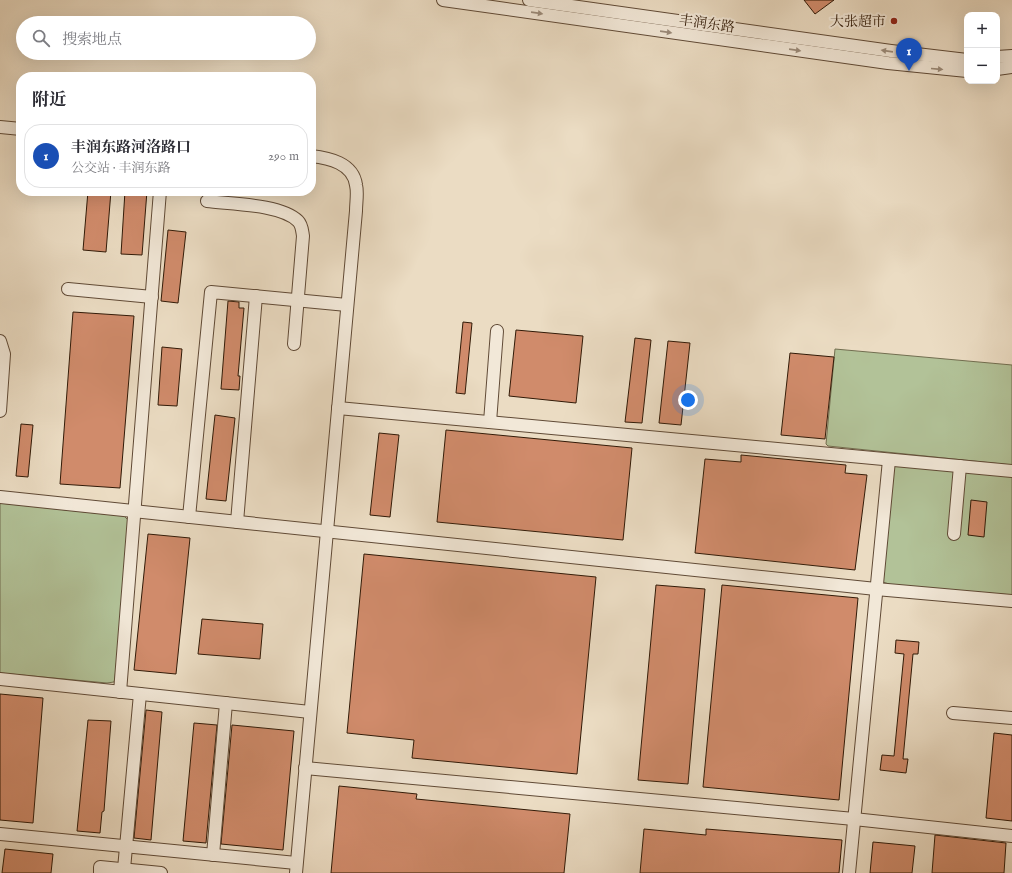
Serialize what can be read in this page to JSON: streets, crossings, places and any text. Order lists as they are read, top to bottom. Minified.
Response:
{"streets":{"street":["丰润东路"]},"places":["大张超市"],"page":{"map_buttons":["+","−"],"search":"搜索地点","pins":"1","heading":"附近","list":[{"mark":"1","name":"丰润东路河洛路口","note":"公交站 · 丰润东路","value":"290 m"}]}}
